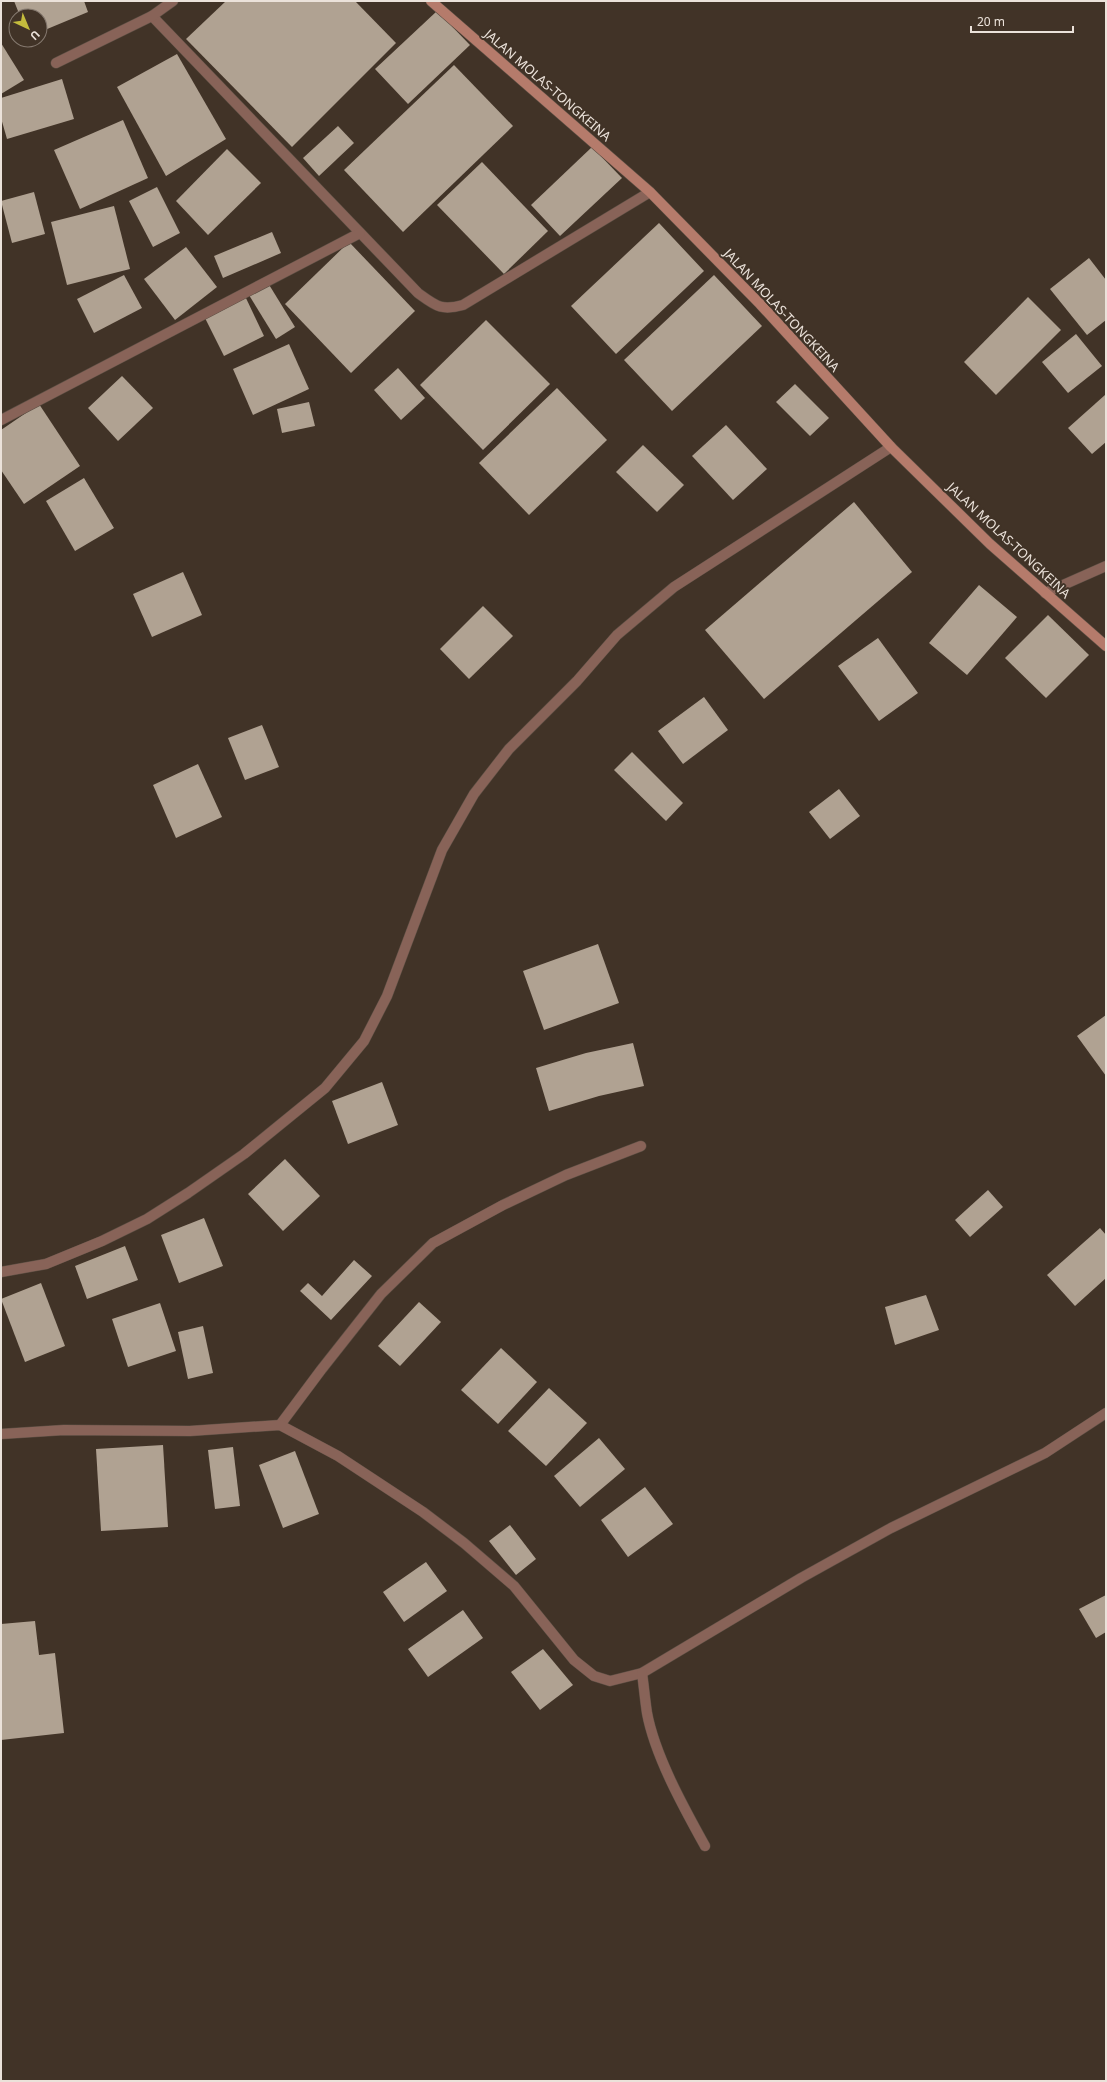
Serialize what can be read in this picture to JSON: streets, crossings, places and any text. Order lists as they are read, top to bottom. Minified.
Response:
{"streets":{"main road":["JALAN MOLAS-TONGKEINA"]},"scale_bar":"20 m","north":"bottom right"}
